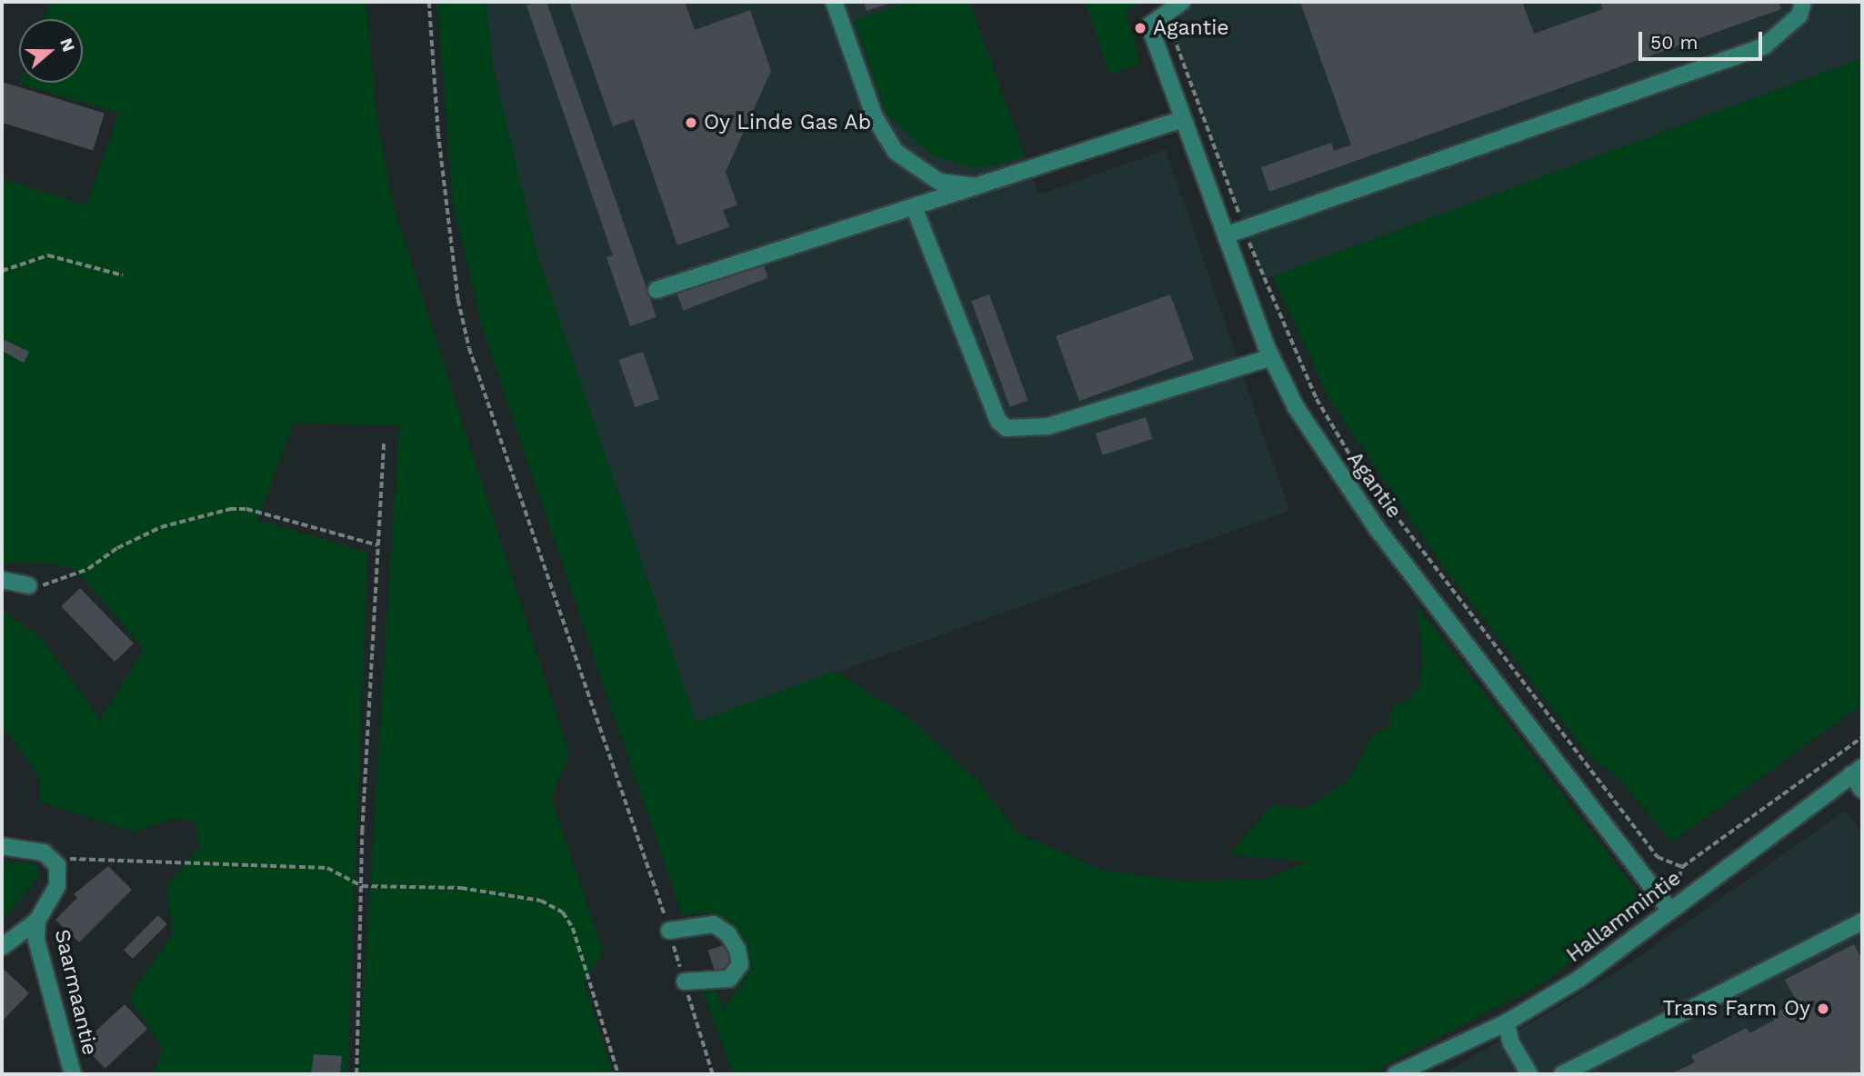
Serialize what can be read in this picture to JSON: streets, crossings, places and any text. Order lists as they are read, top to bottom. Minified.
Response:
{"streets":{"street":["Agantie","Hallammintie","Saarmaantie"]},"crossings":[["Agantie","Hallammintie"]],"places":["Agantie","Oy Linde Gas Ab","Trans Farm Oy"],"scale_bar":"50 m","north":"right"}
